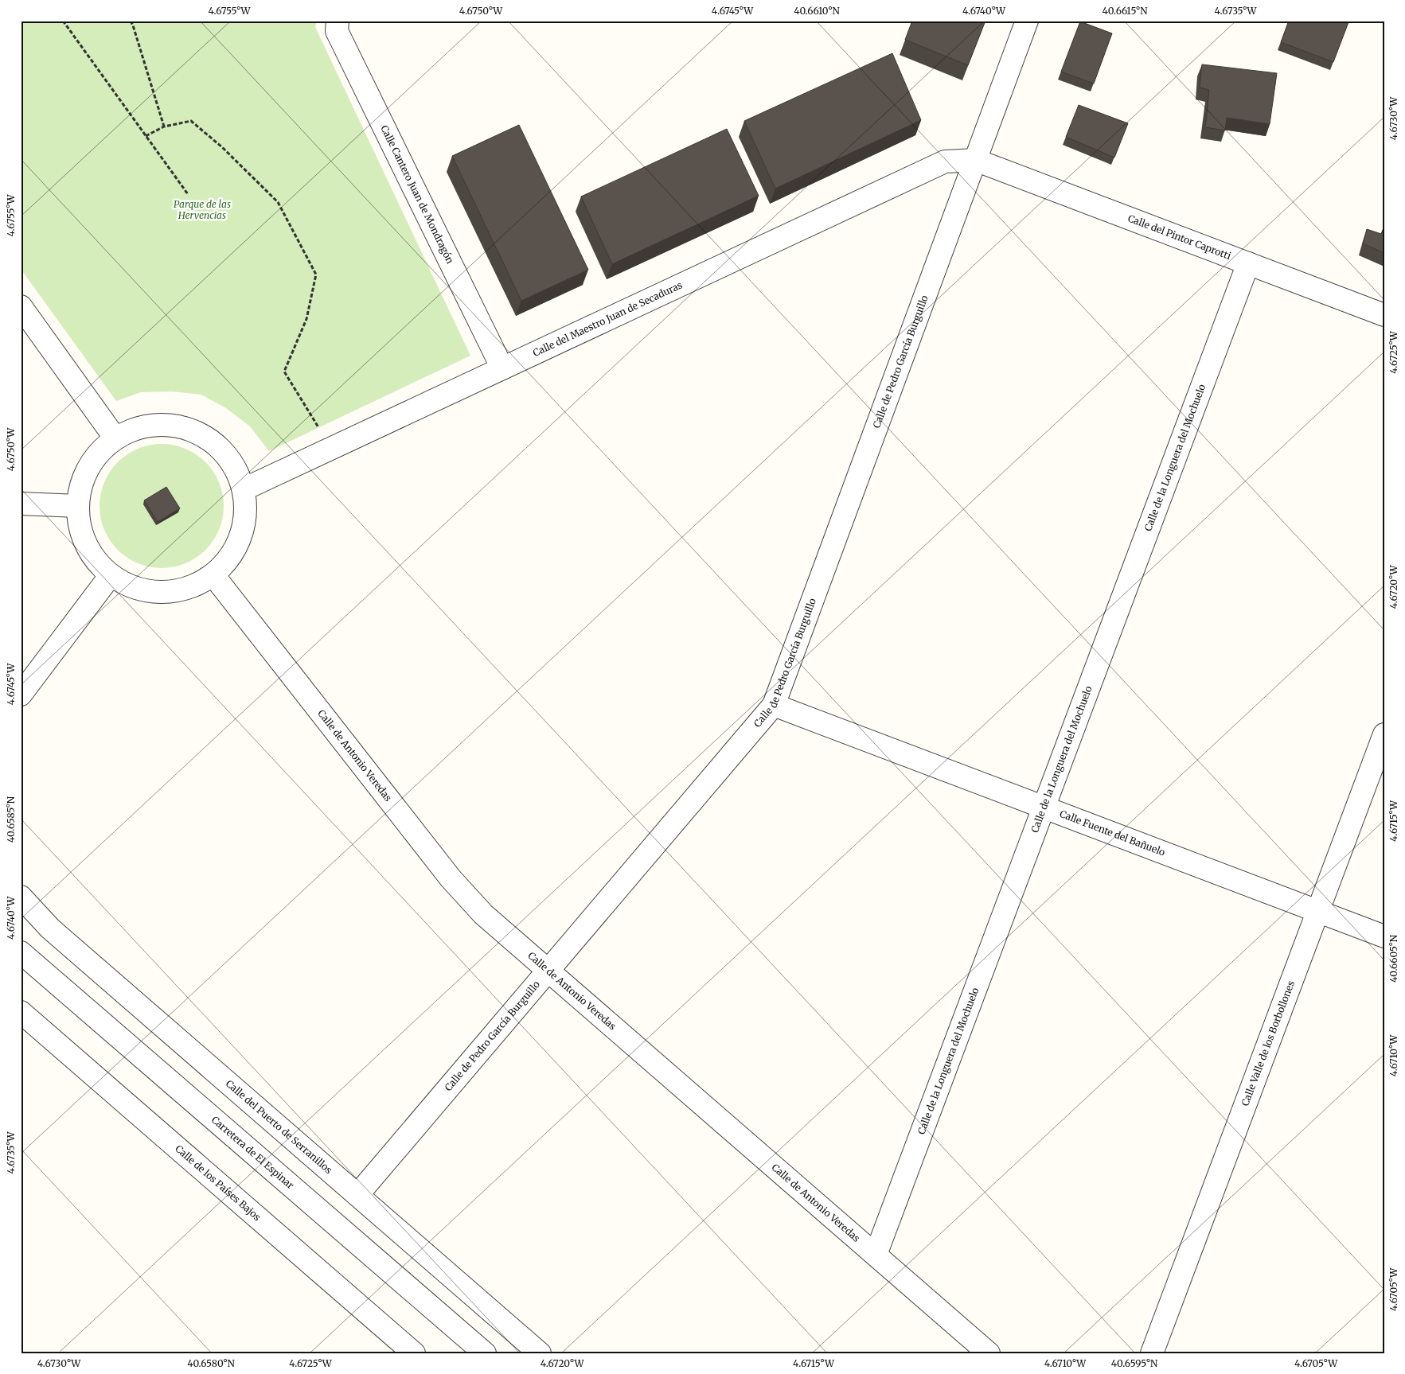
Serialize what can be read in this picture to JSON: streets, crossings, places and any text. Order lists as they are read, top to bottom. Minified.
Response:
{"streets":{"street":["Calle Cantero Juan de Mondragón","Calle del Pintor Caprotti","Calle del Maestro Juan de Secaduras","Calle de Pedro García Burguillo","Calle de la Longuera del Mochuelo","Calle de Antonio Veredas","Calle Fuente del Bañuelo","Calle Valle de los Borbollones","Calle del Puerto de Serranillos","Carretera de El Espinar","Calle de los Países Bajos"]},"crossings":[["Calle Cantero Juan de Mondragón","Calle del Maestro Juan de Secaduras"],["Calle del Pintor Caprotti","Calle del Maestro Juan de Secaduras"],["Calle del Pintor Caprotti","Calle de Pedro García Burguillo"],["Calle del Pintor Caprotti","Calle de la Longuera del Mochuelo"],["Calle del Maestro Juan de Secaduras","Calle de Pedro García Burguillo"],["Calle de Pedro García Burguillo","Calle de Antonio Veredas"],["Calle de Pedro García Burguillo","Calle Fuente del Bañuelo"],["Calle de Pedro García Burguillo","Calle del Puerto de Serranillos"],["Calle de la Longuera del Mochuelo","Calle de Antonio Veredas"],["Calle de la Longuera del Mochuelo","Calle Fuente del Bañuelo"],["Calle Fuente del Bañuelo","Calle Valle de los Borbollones"]],"parks":["Parque de las Hervencias"],"coordinates":["4.6755°W","4.6750°W","4.6745°W","40.6610°N","4.6740°W","40.6615°N","4.6735°W","4.6730°W","4.6725°W","4.6720°W","40.6585°N","4.6715°W","40.6605°N","4.6710°W","4.6705°W","40.6580°N","40.6595°N"]}
